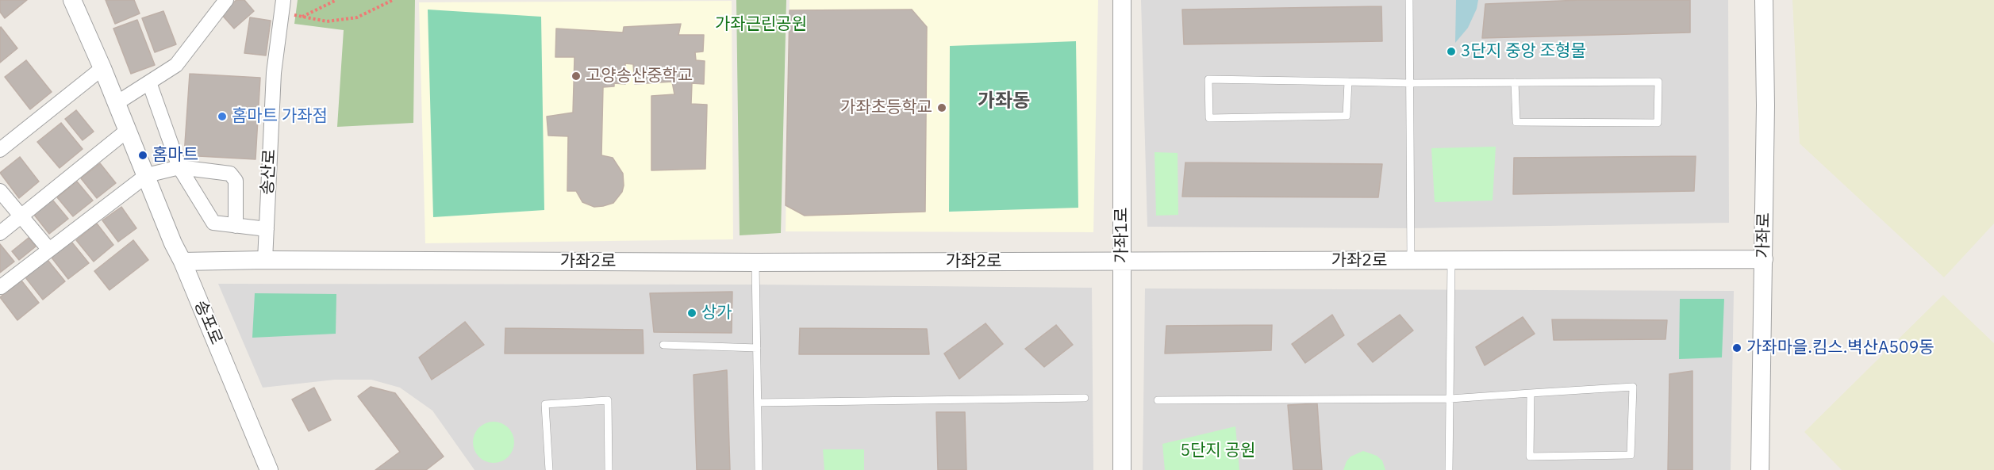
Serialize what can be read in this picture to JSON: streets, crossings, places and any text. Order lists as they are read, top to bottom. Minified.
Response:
{"streets":{"street":["송산로","가좌1로","가좌로","가좌2로","송포로"]},"crossings":[["송산로","가좌2로"],["가좌1로","가좌2로"],["가좌로","가좌2로"],["가좌2로","송포로"]],"districts":["가좌동"],"parks":["가좌근린공원","5단지 공원"],"places":["3단지 중앙 조형물","고양송산중학교","가좌초등학교","홈마트 가좌점","홈마트","상가","가좌마을.킴스.벽산A509동"]}
